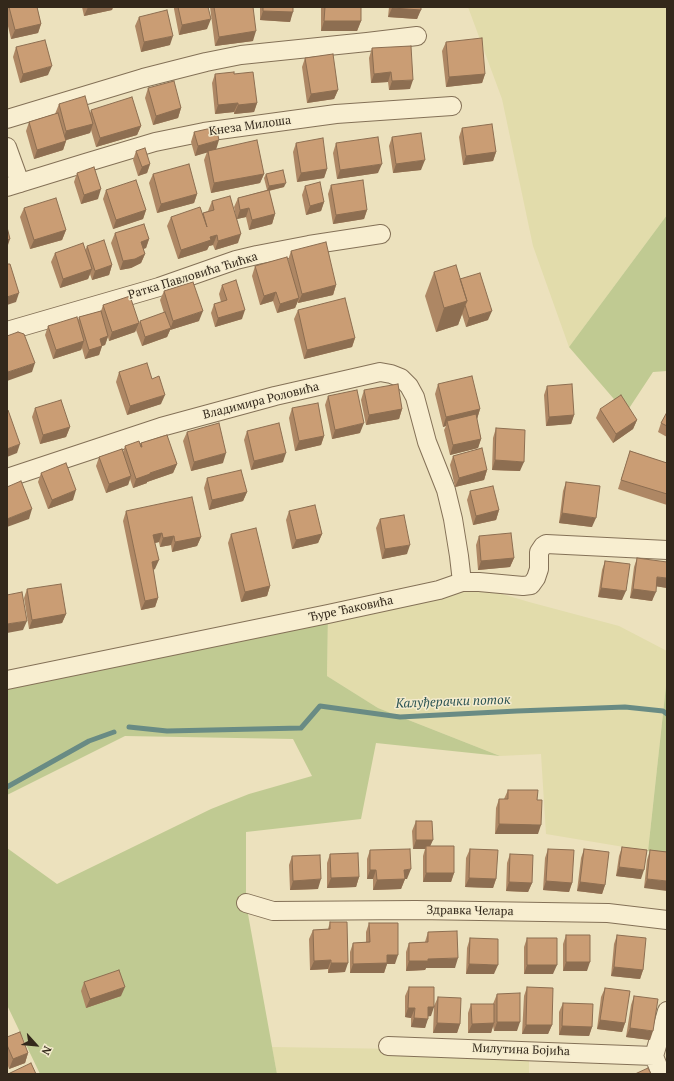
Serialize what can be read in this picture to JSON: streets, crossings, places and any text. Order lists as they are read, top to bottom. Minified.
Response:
{"streets":{"street":["Кнеза Милоша","Ратка Павловића Ћићка","Владимира Роловића","Ђуре Ђаковића","Здравка Челара","Милутина Бојића"]},"crossings":[["Владимира Роловића","Ђуре Ђаковића"]],"water":["Калуђерачки поток"],"north":"bottom right"}
